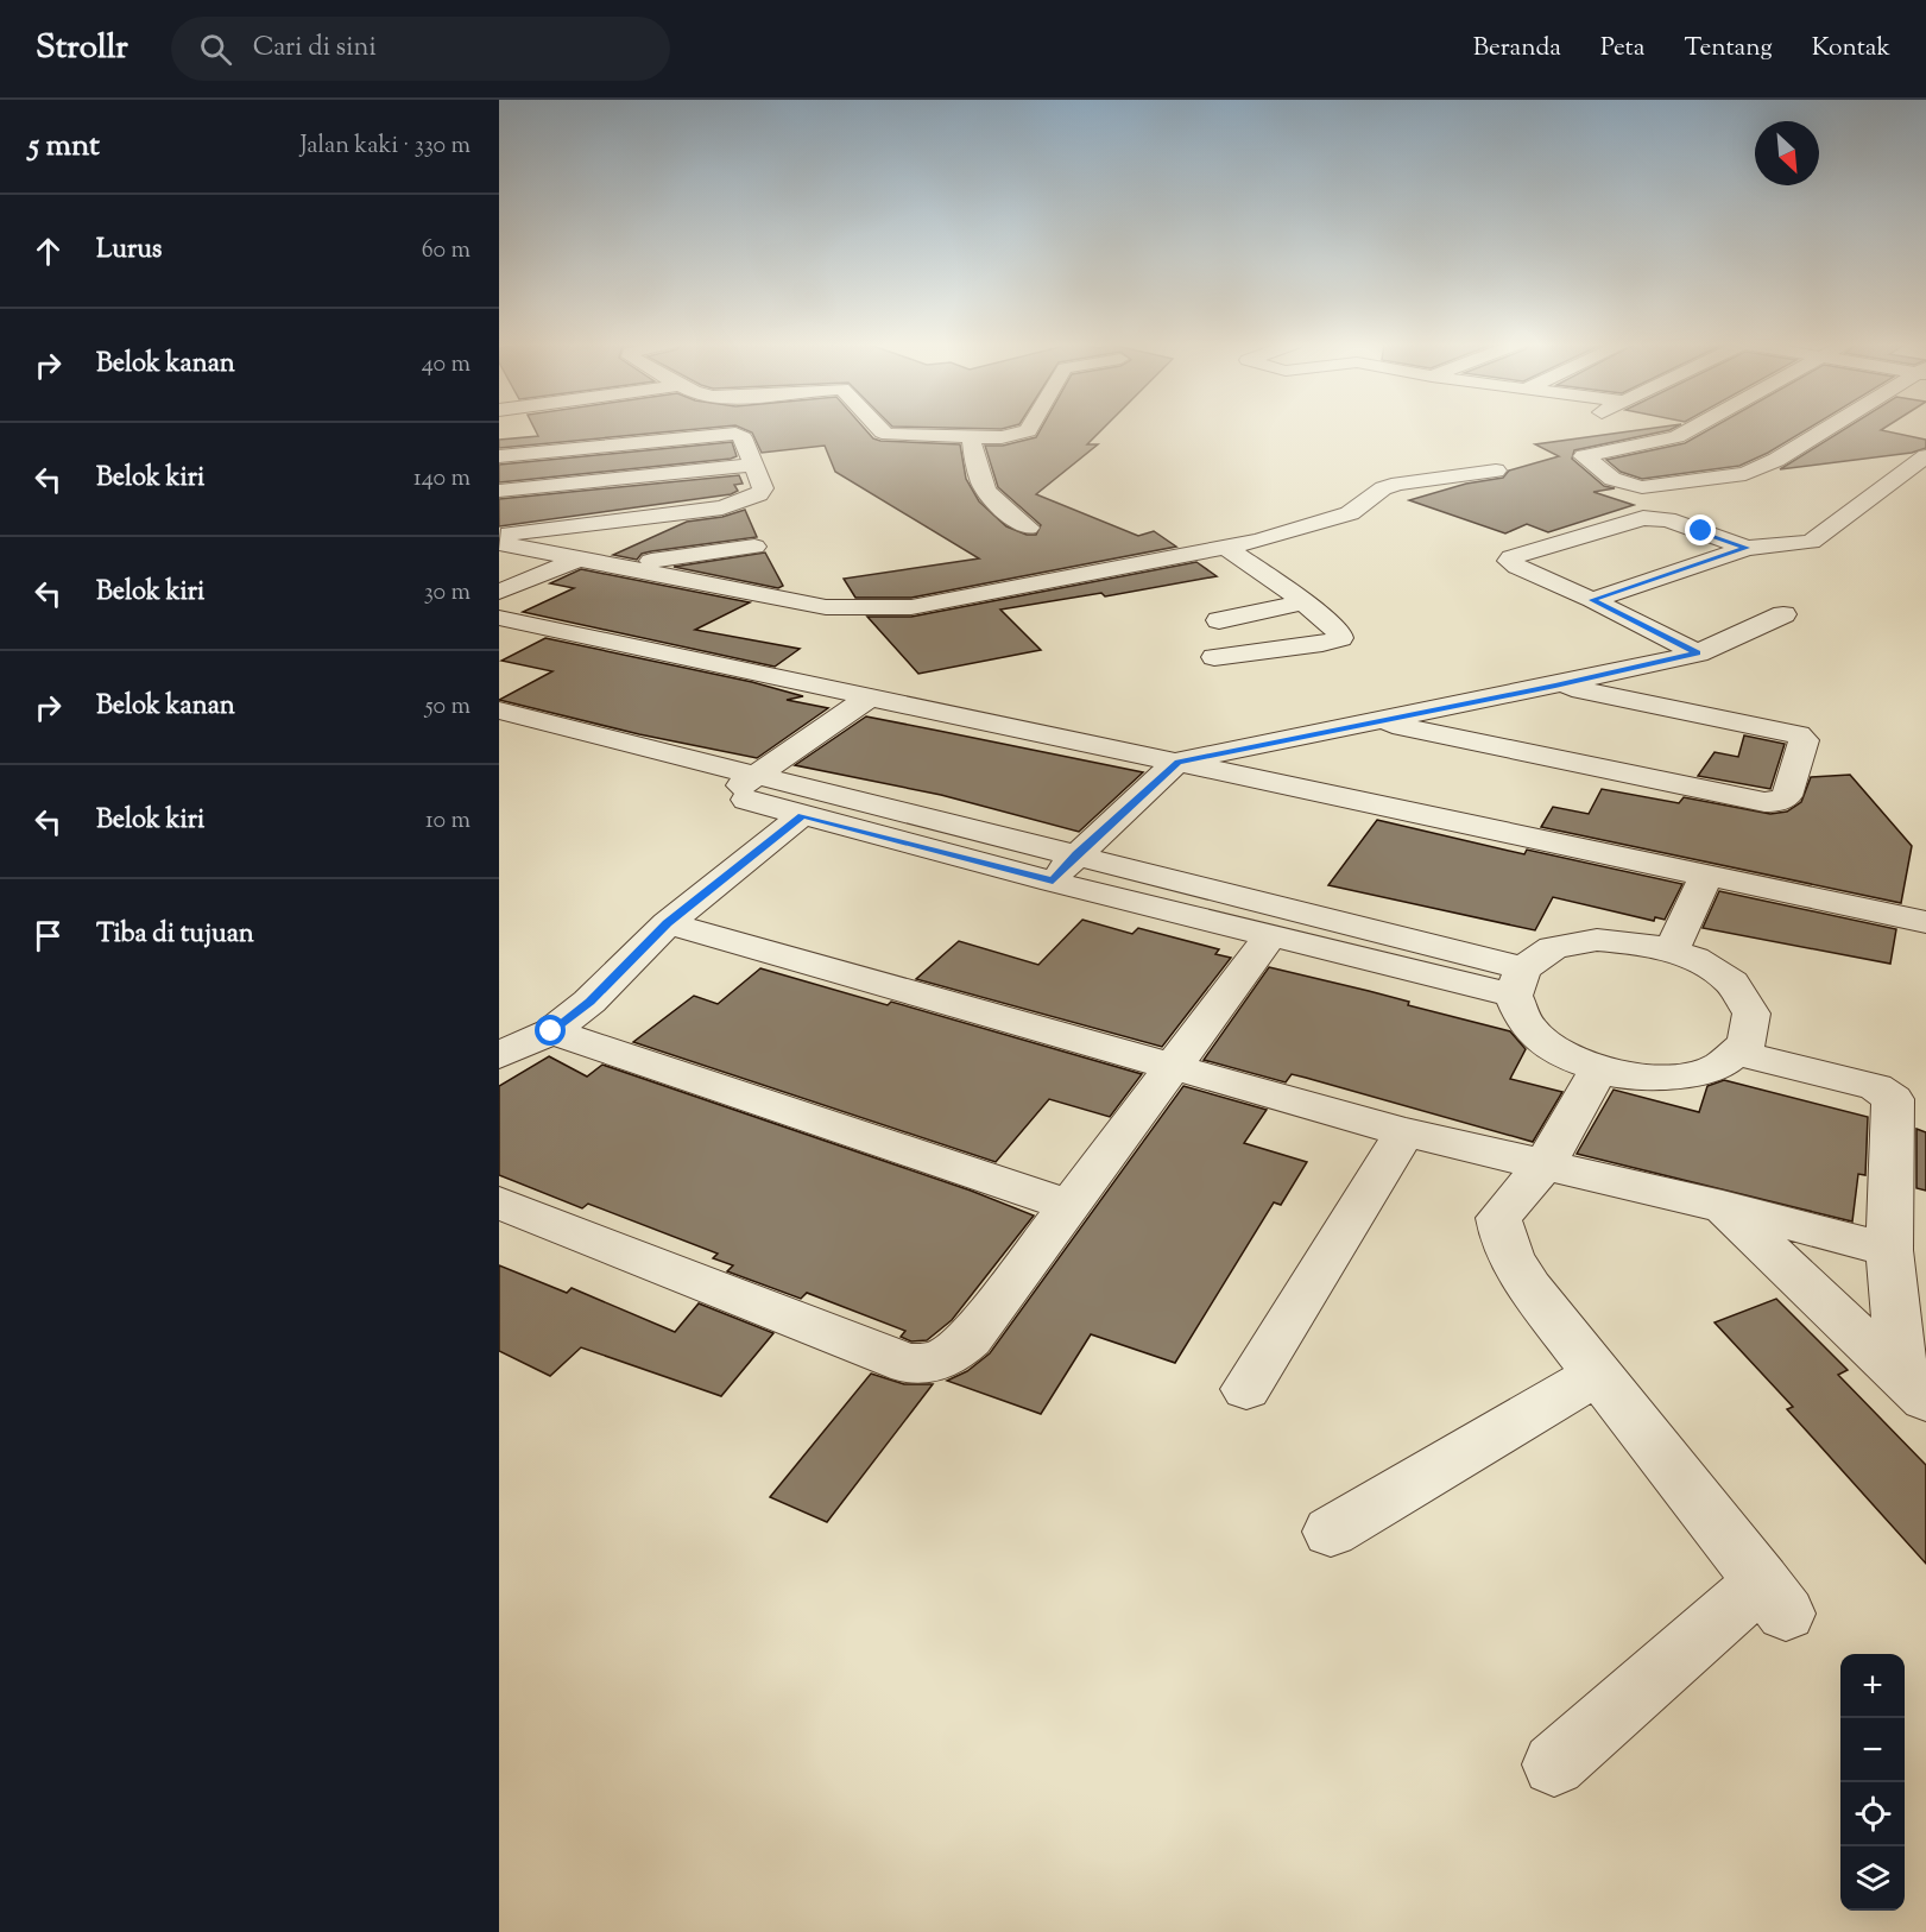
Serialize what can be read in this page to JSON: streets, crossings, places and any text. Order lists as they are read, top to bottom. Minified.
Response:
{"north":"bottom right","page":{"header":"Strollr","search":"Cari di sini","nav":["Beranda","Peta","Tentang","Kontak"],"heading":["5 mnt","Jalan kaki · 330 m"],"list":[["Lurus","60 m"],["Belok kanan","40 m"],["Belok kiri","140 m"],["Belok kiri","30 m"],["Belok kanan","50 m"],["Belok kiri","10 m"],"Tiba di tujuan"],"map_buttons":["+","−"]}}
